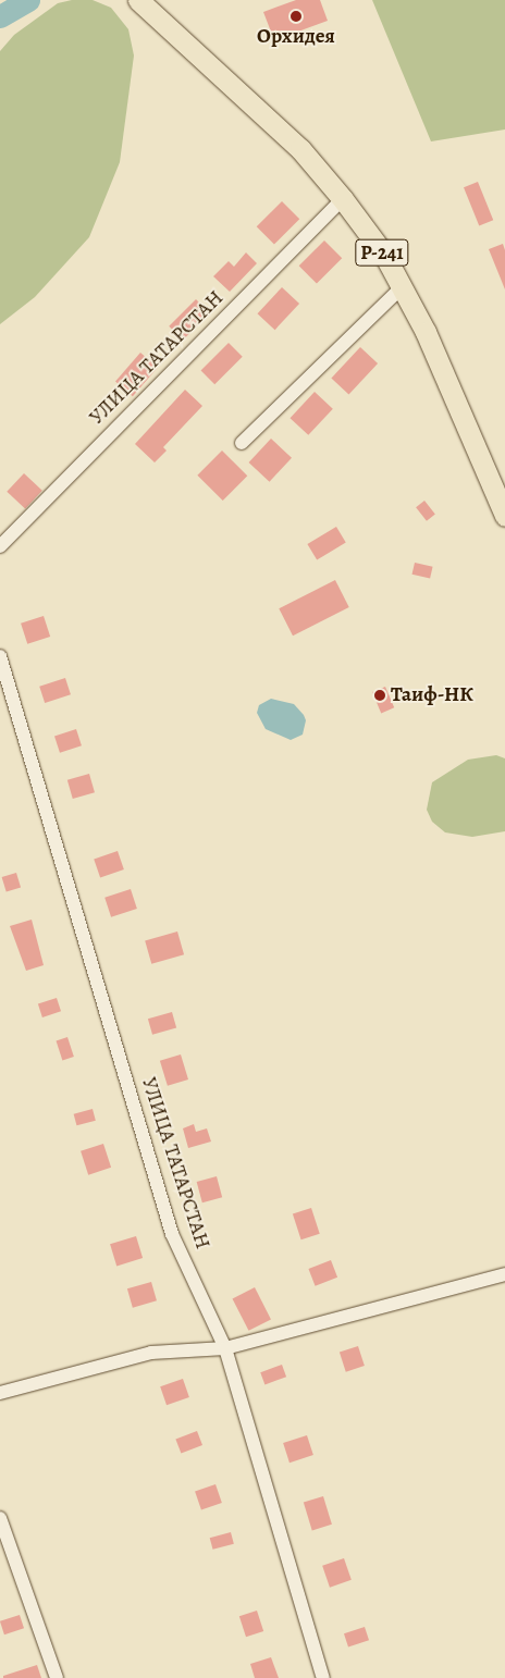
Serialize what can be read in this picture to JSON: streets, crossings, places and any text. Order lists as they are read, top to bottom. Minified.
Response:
{"streets":{"highway":["Р-241"],"street":["УЛИЦА ТАТАРСТАН"]},"crossings":[["Р-241","УЛИЦА ТАТАРСТАН"]],"places":["Орхидея","Таиф-НК"]}
